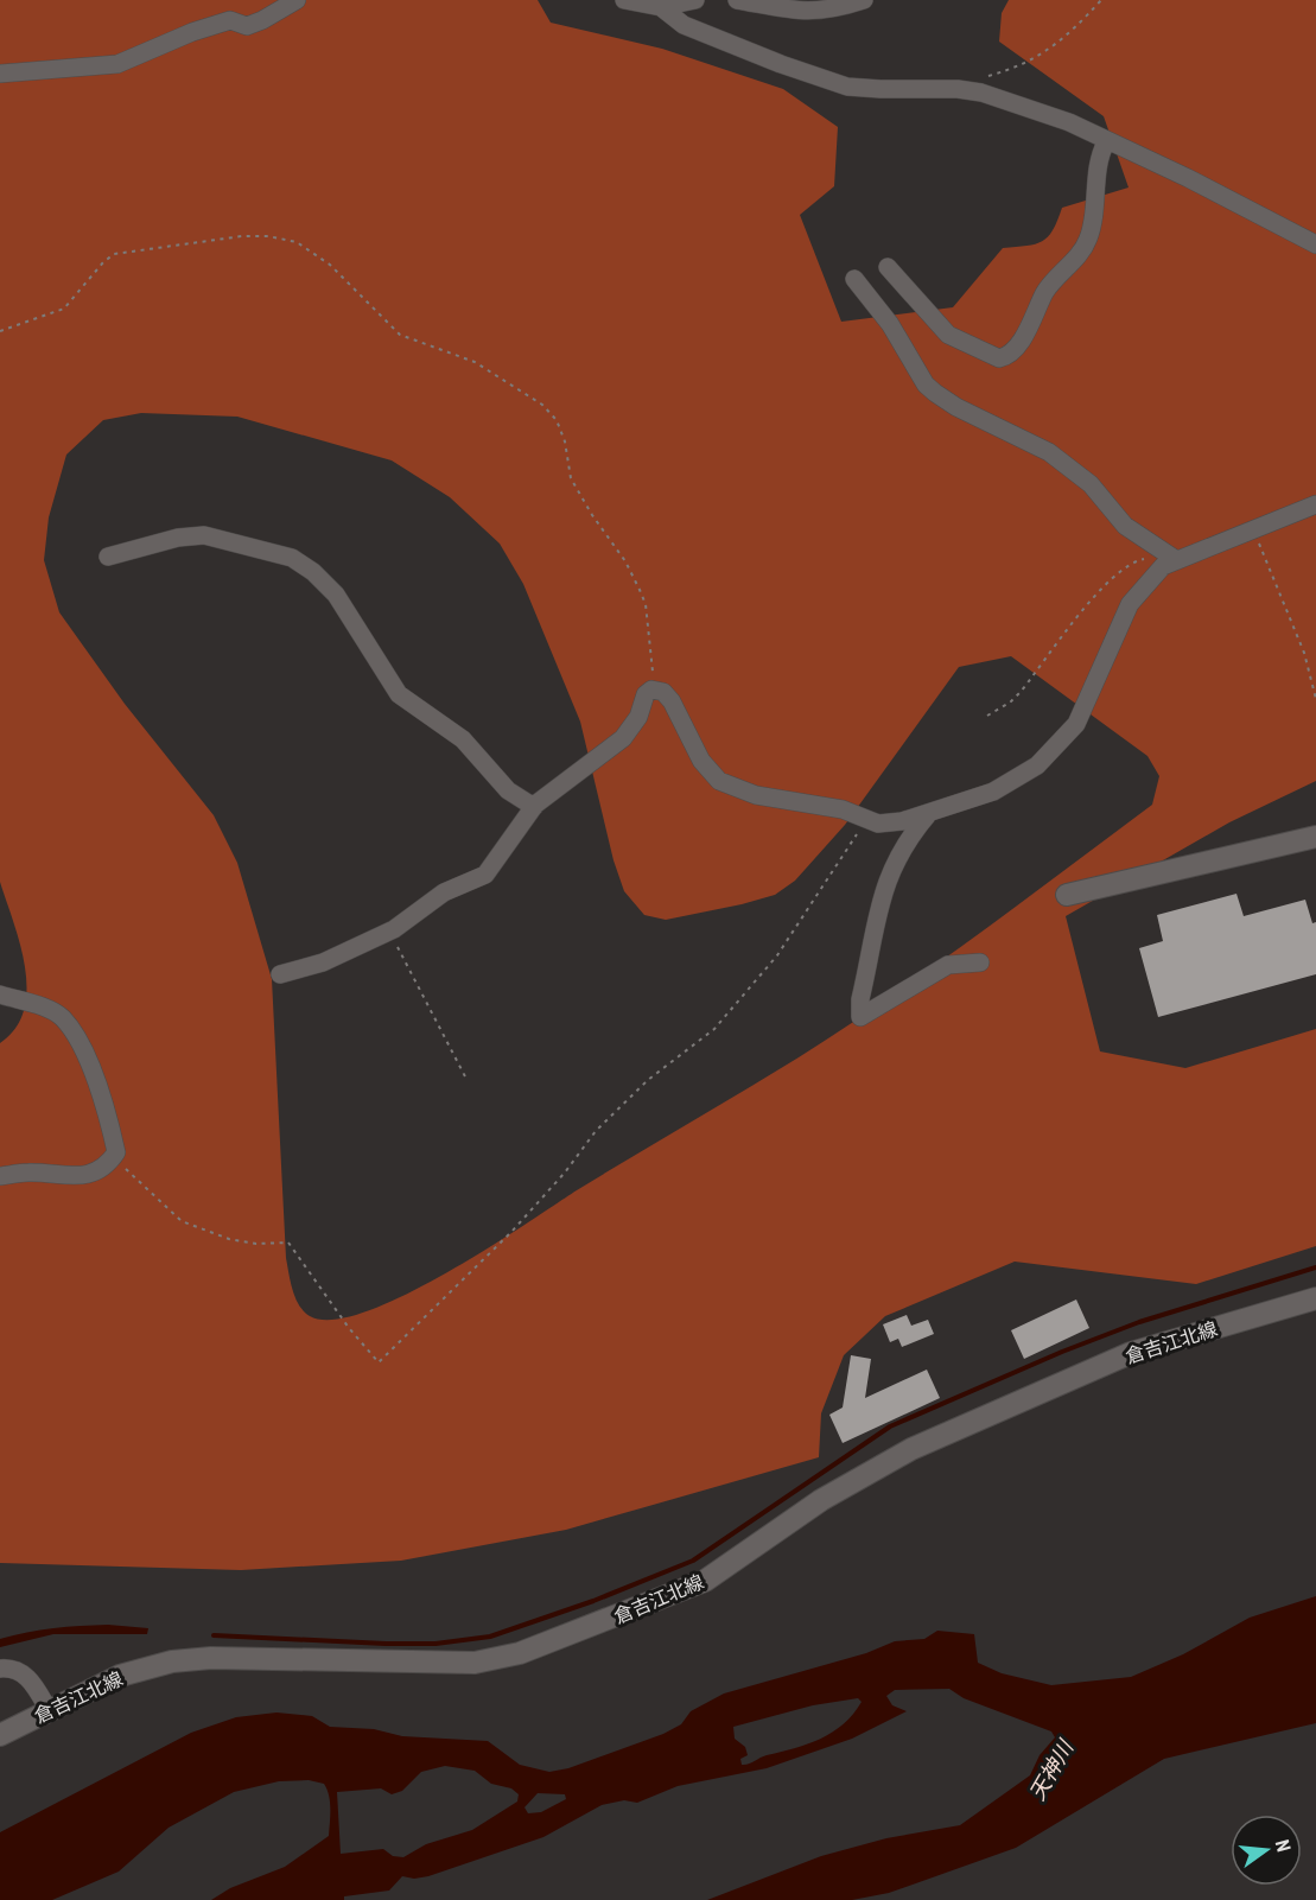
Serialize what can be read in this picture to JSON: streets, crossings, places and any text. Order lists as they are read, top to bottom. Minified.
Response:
{"streets":{"main road":["倉吉江北線"]},"water":["天神川"],"north":"right"}
